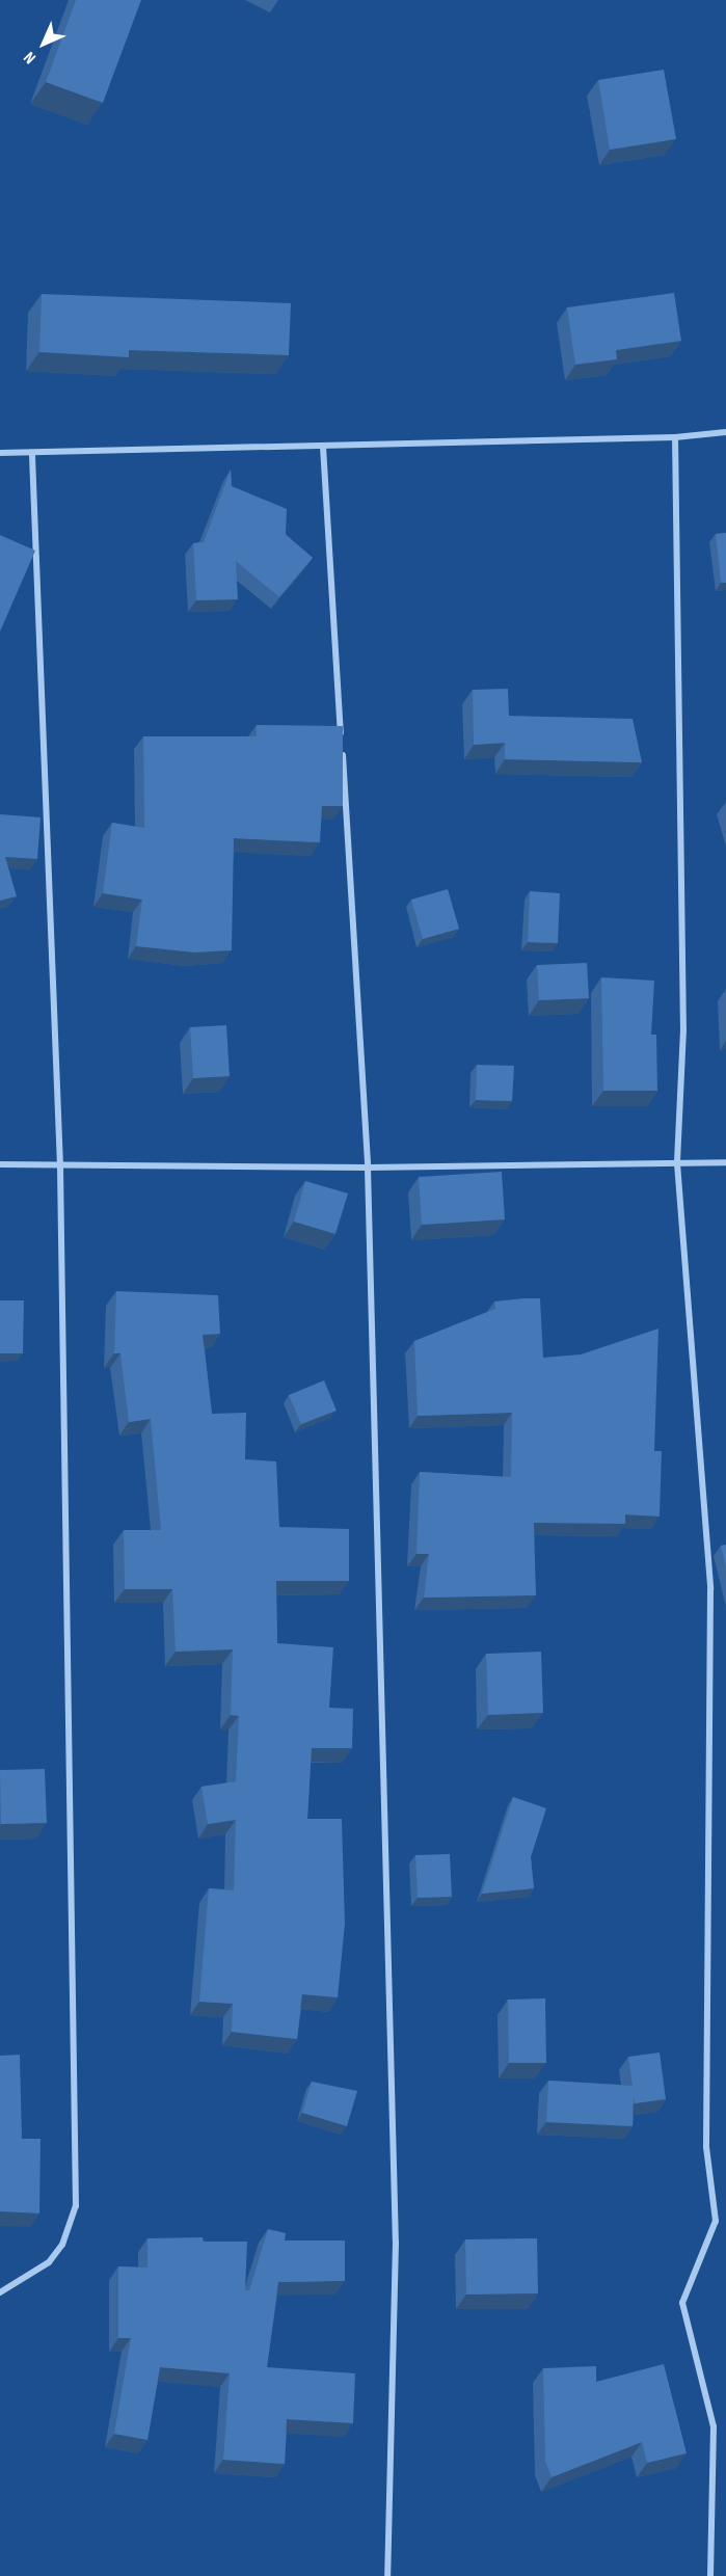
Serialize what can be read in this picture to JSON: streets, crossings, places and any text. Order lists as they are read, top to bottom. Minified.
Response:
{"north":"bottom left"}
